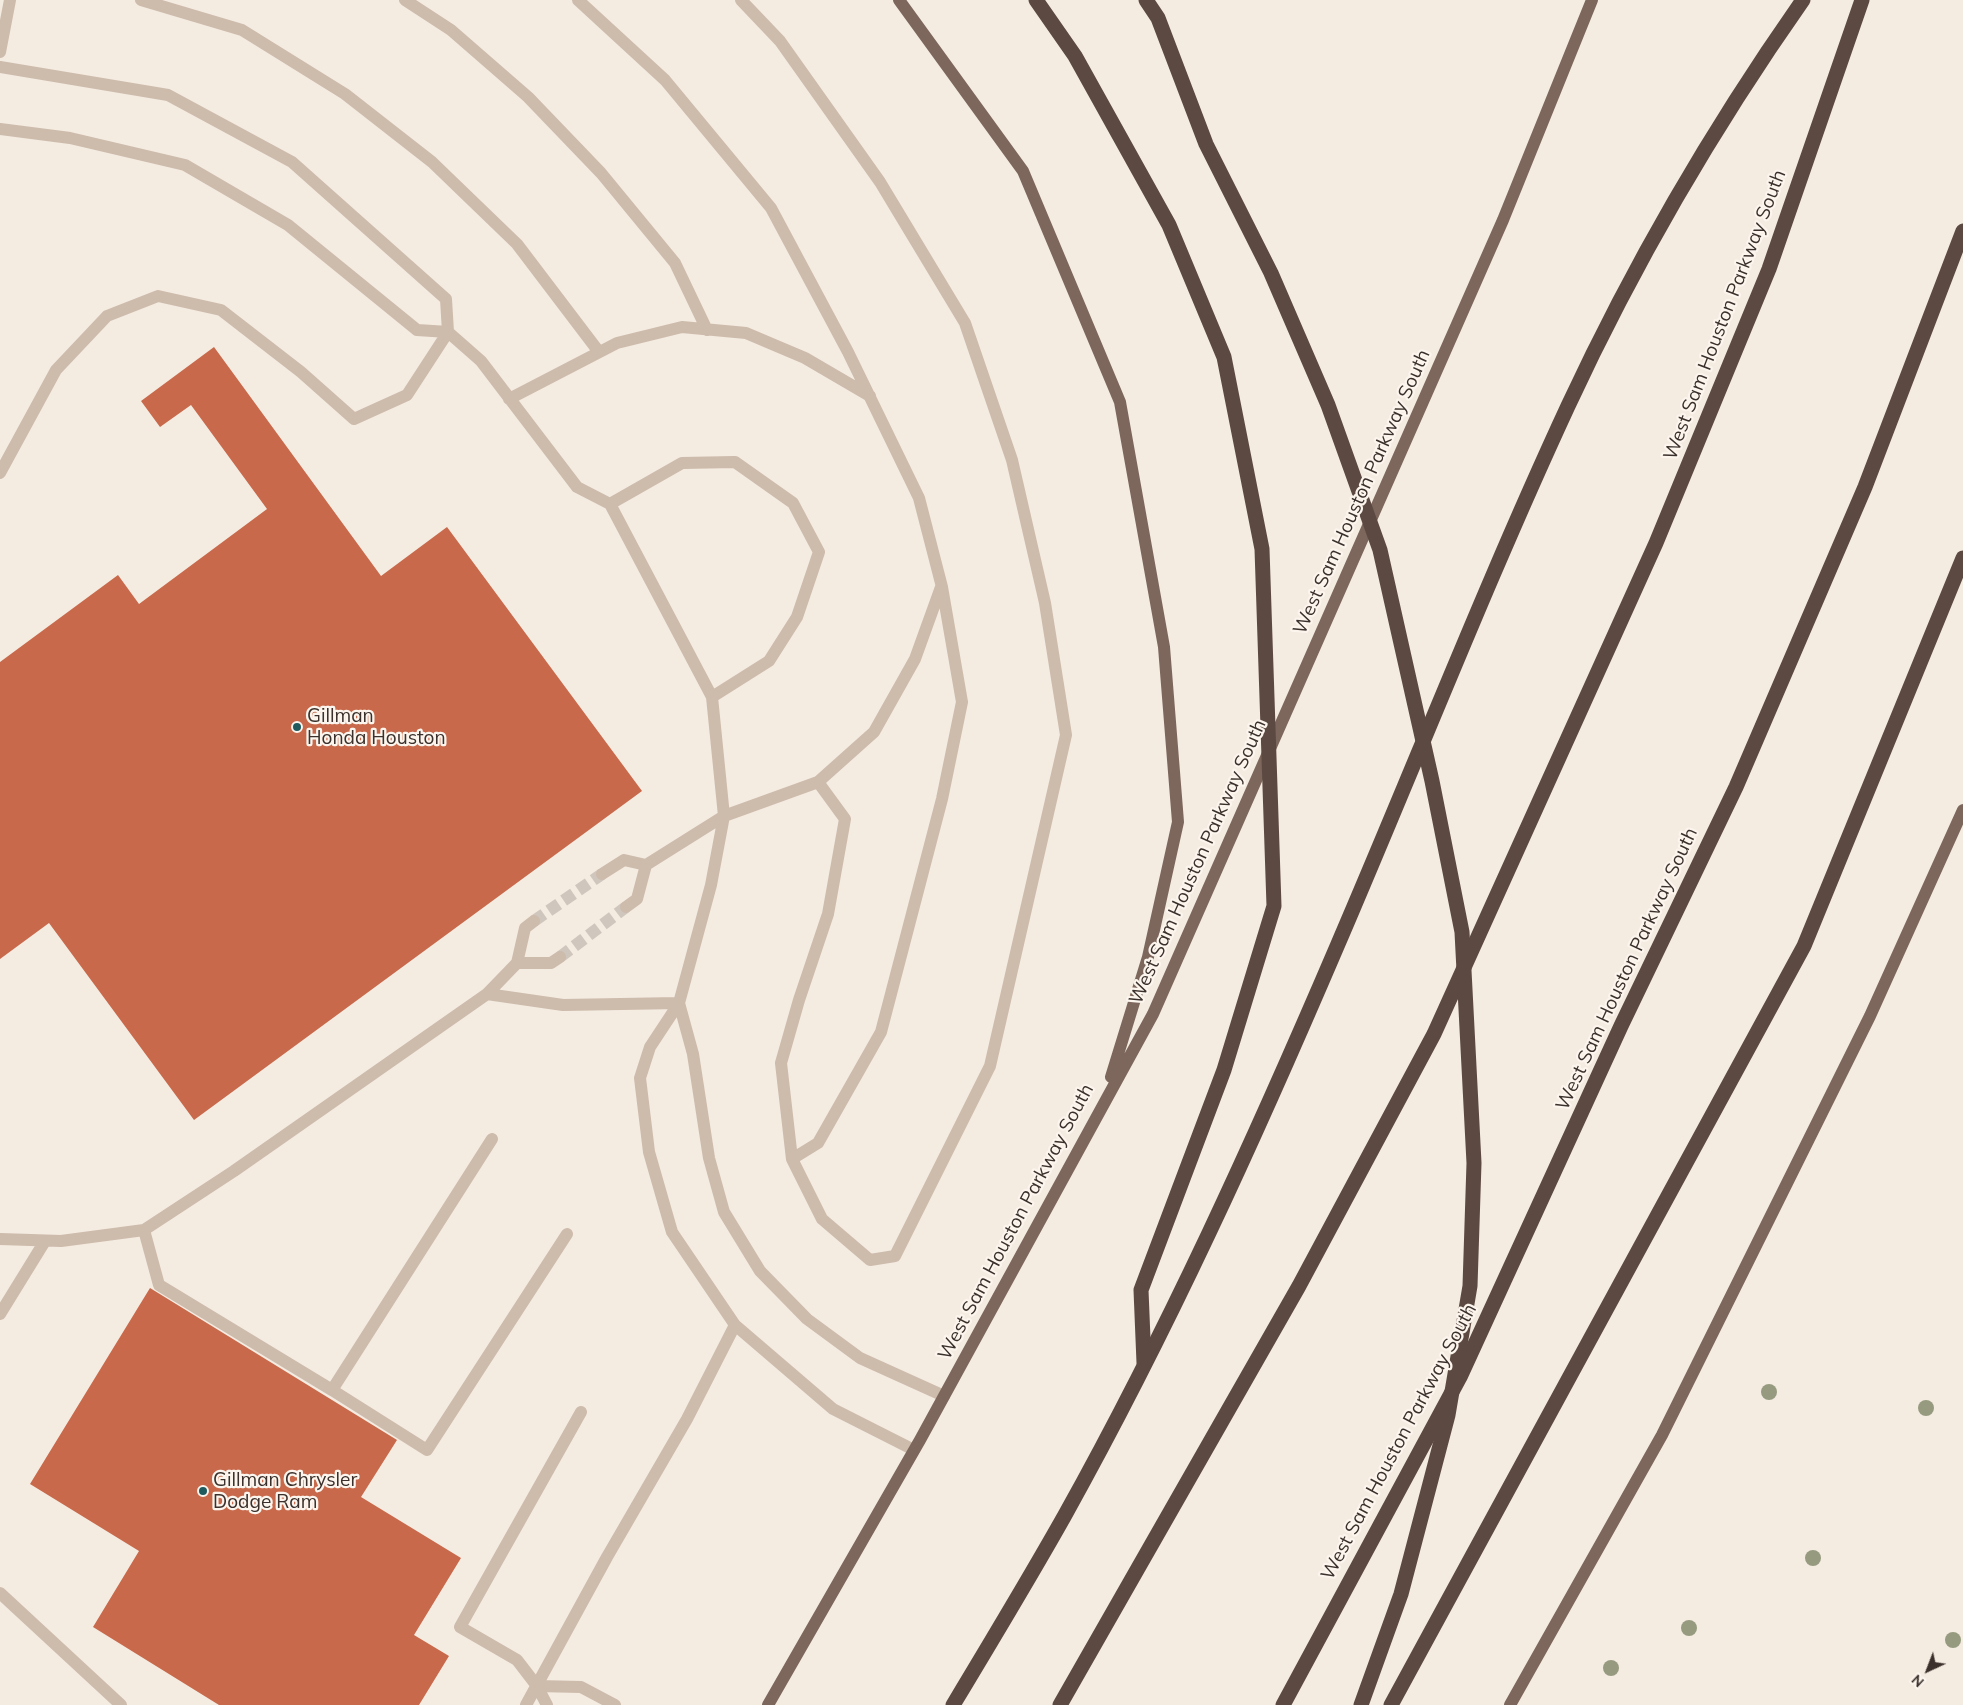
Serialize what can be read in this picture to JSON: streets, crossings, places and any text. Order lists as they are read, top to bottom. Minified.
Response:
{"streets":{"highway":["West Sam Houston Parkway South"]},"places":["Gillman Honda Houston","Gillman Chrysler Dodge Ram"],"north":"bottom left"}
